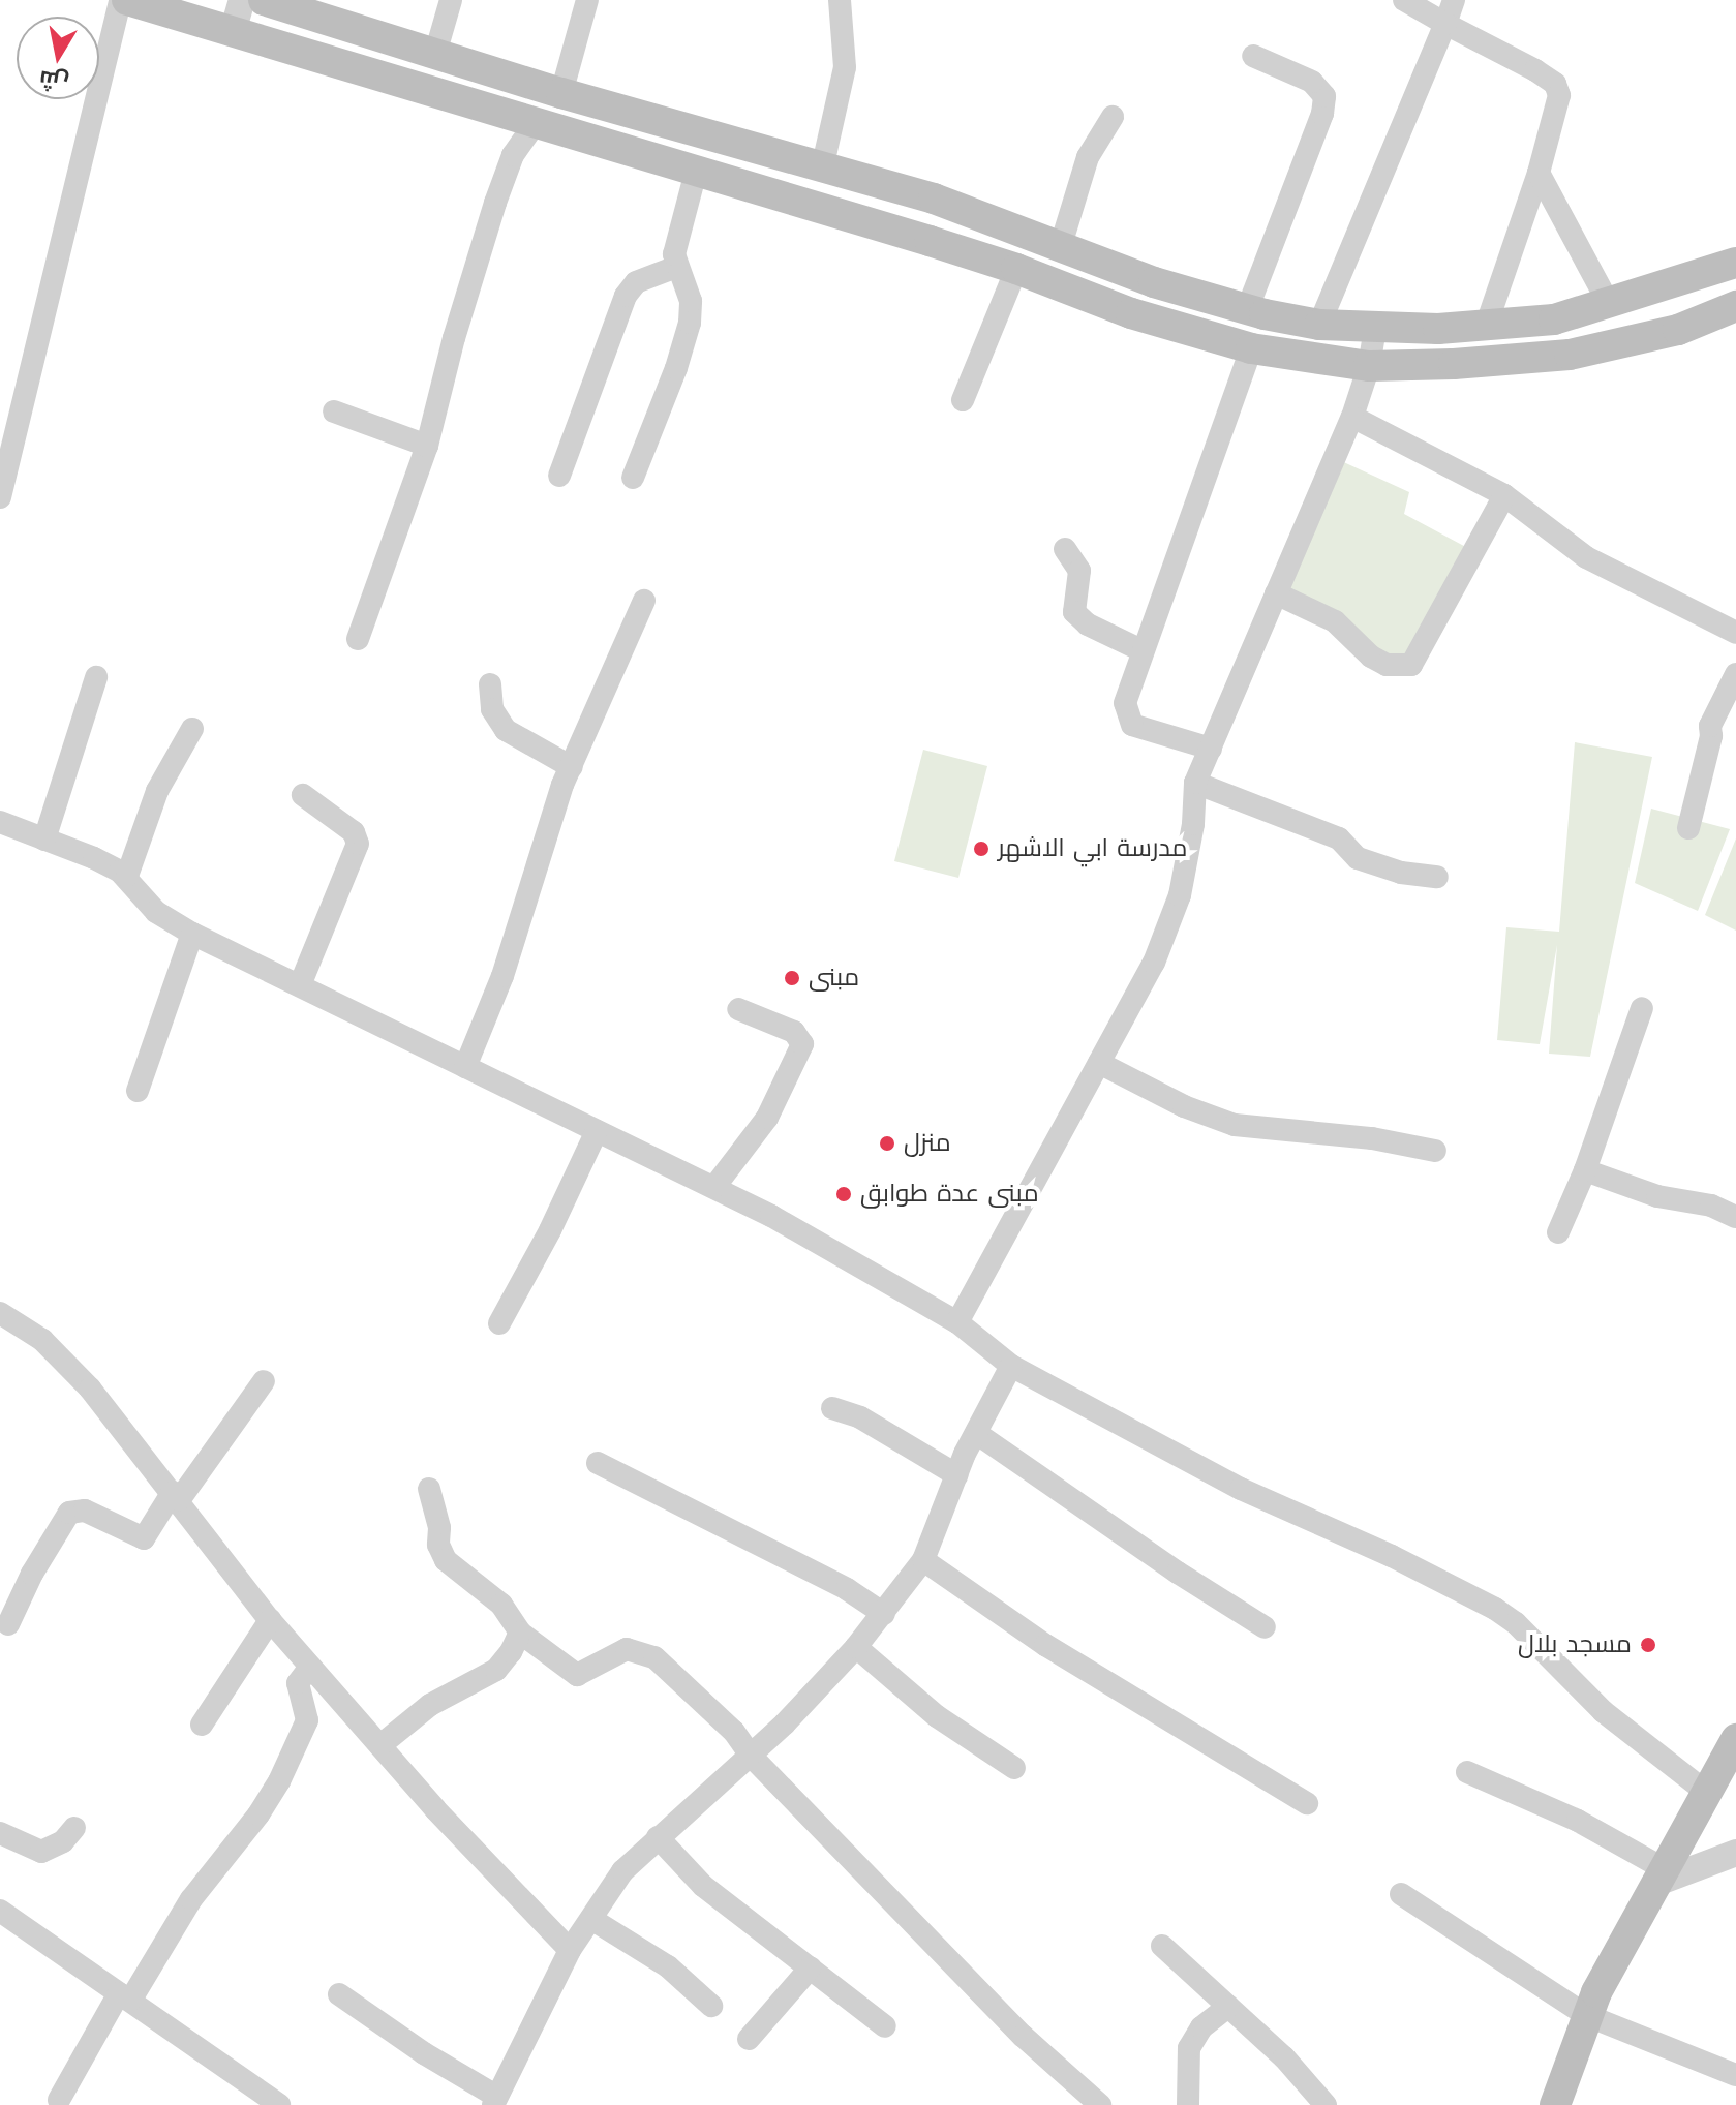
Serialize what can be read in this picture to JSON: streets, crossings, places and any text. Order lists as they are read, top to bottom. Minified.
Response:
{"places":["مدرسة ابي الاشهر","مبنى","منزل","مبنى عدة طوابق","مسجد بلال"],"north":"bottom"}
